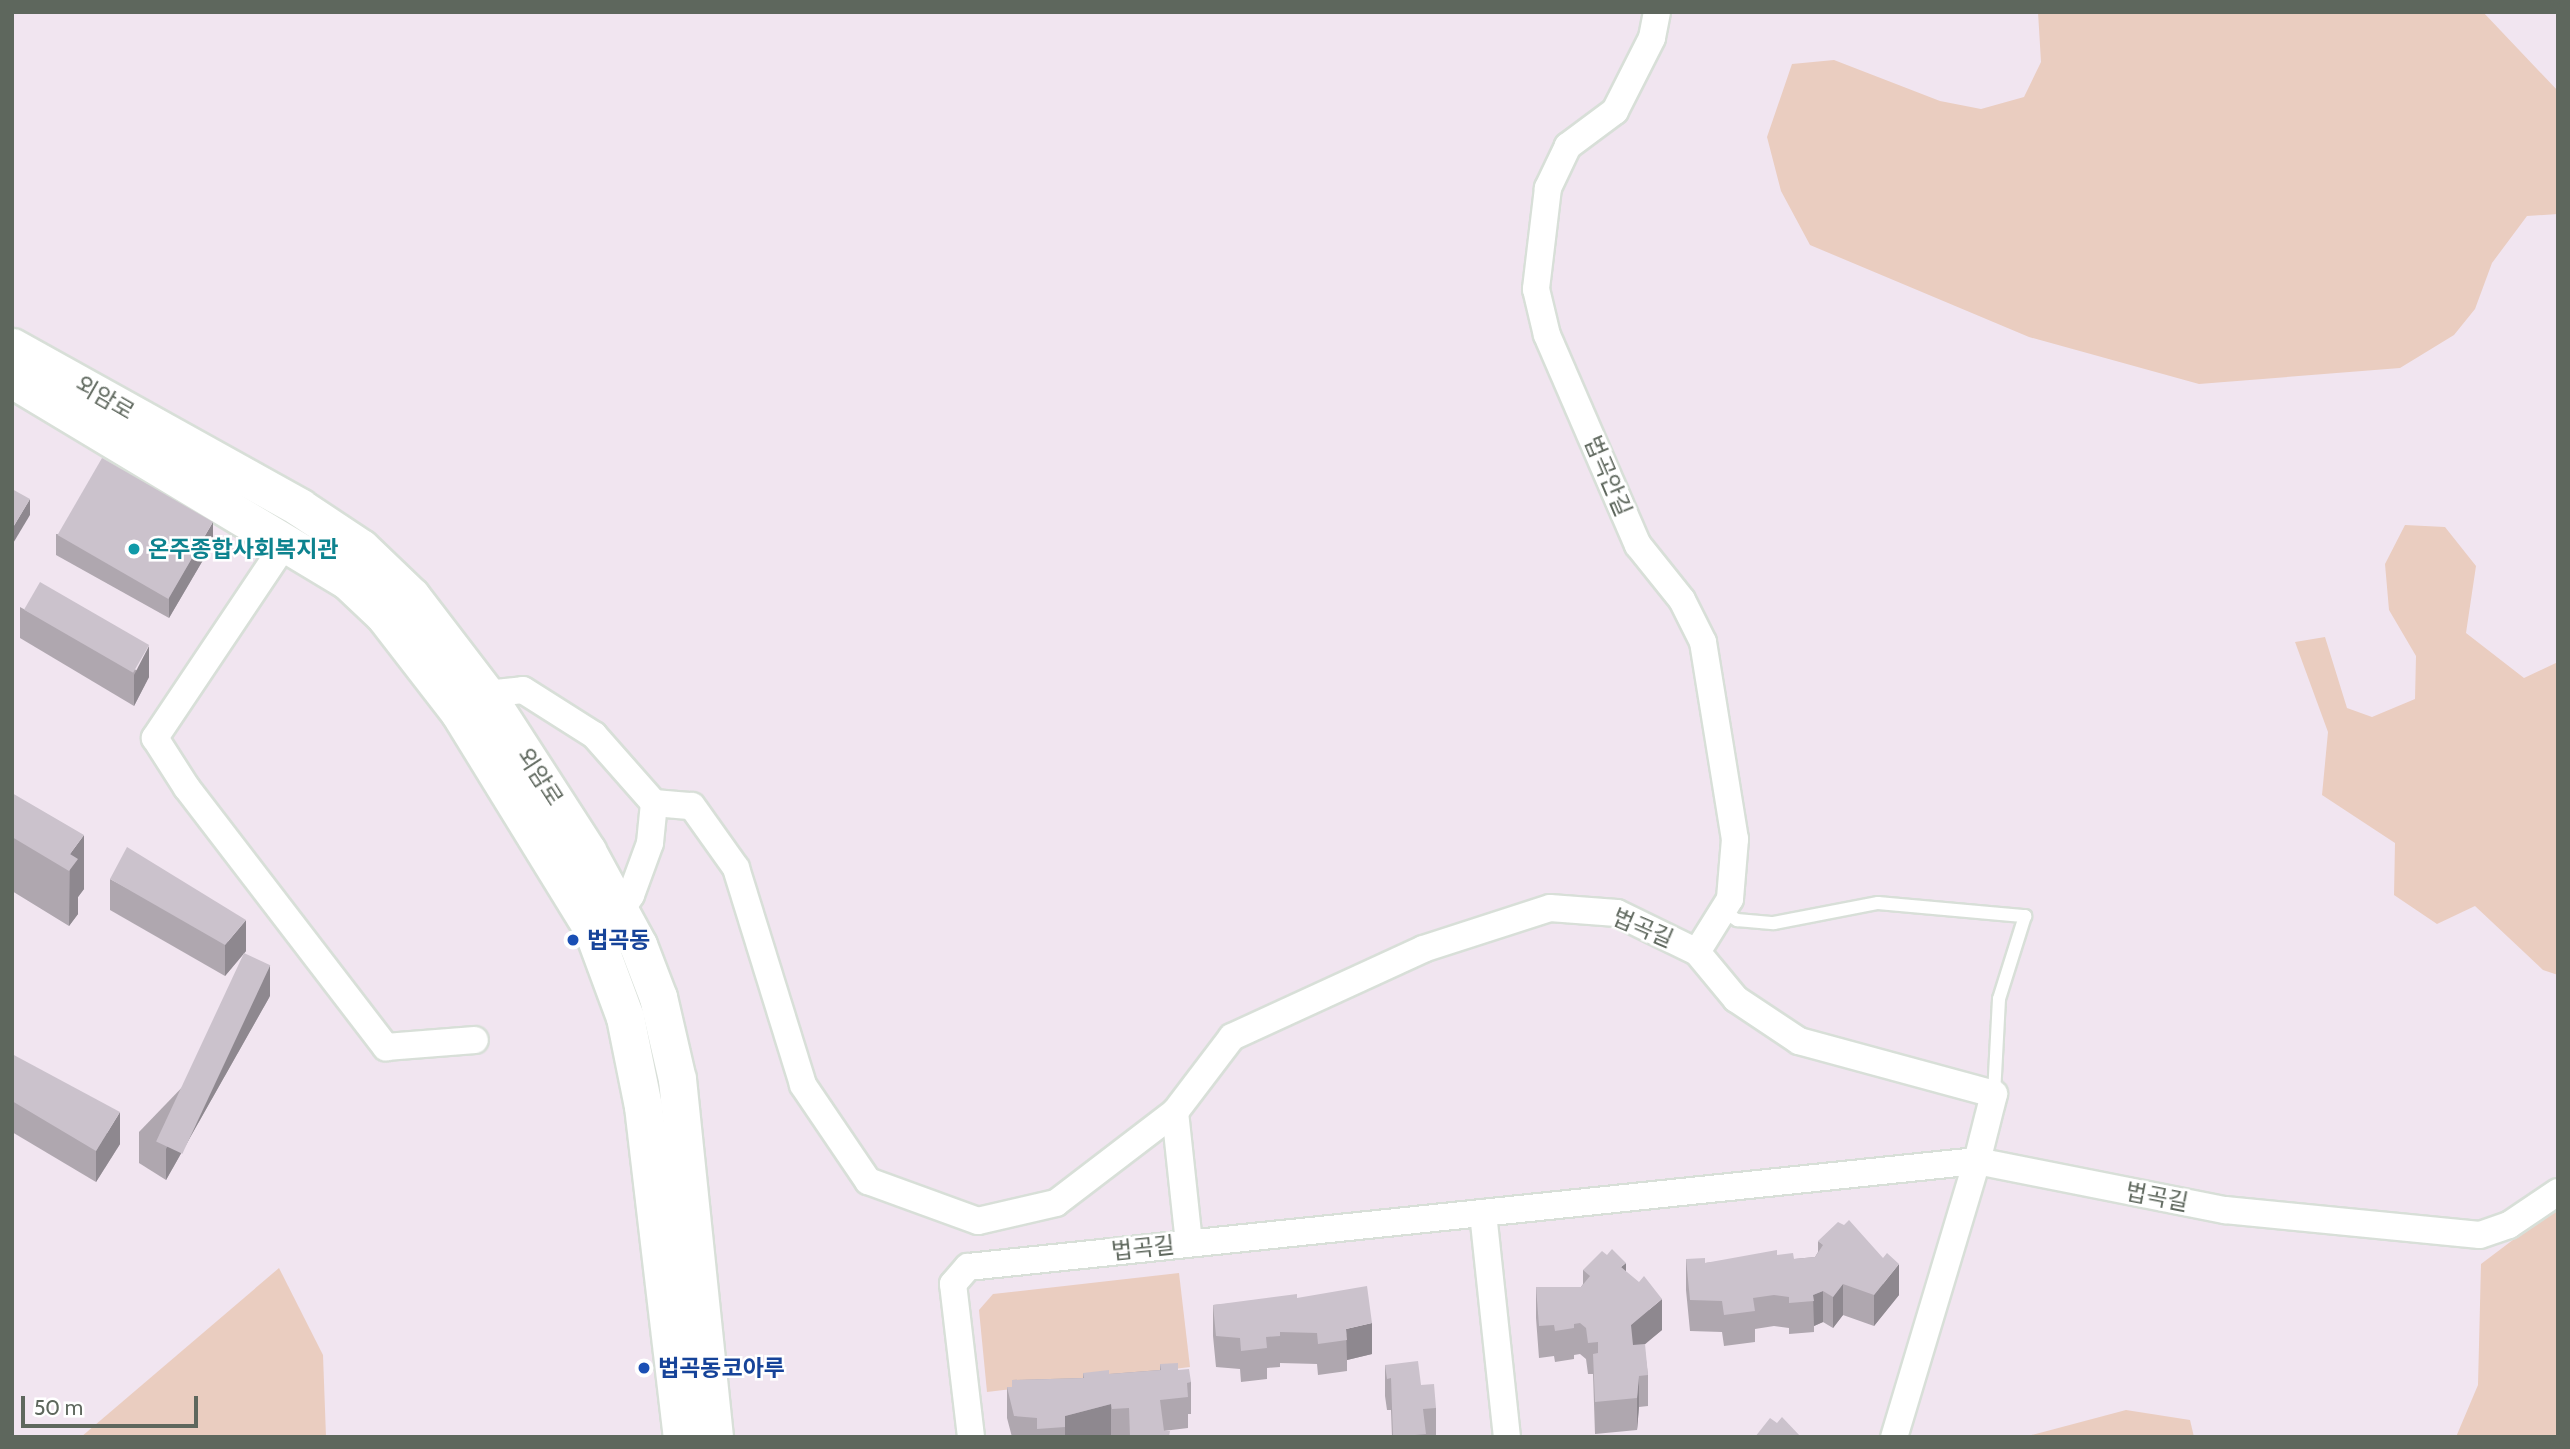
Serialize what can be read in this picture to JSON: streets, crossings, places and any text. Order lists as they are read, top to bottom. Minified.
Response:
{"streets":{"main road":["외암로"],"street":["법곡안길","법곡길"]},"crossings":[["법곡안길","법곡길"]],"places":["온주종합사회복지관","법곡동","법곡동코아루"],"scale_bar":"50 m"}
